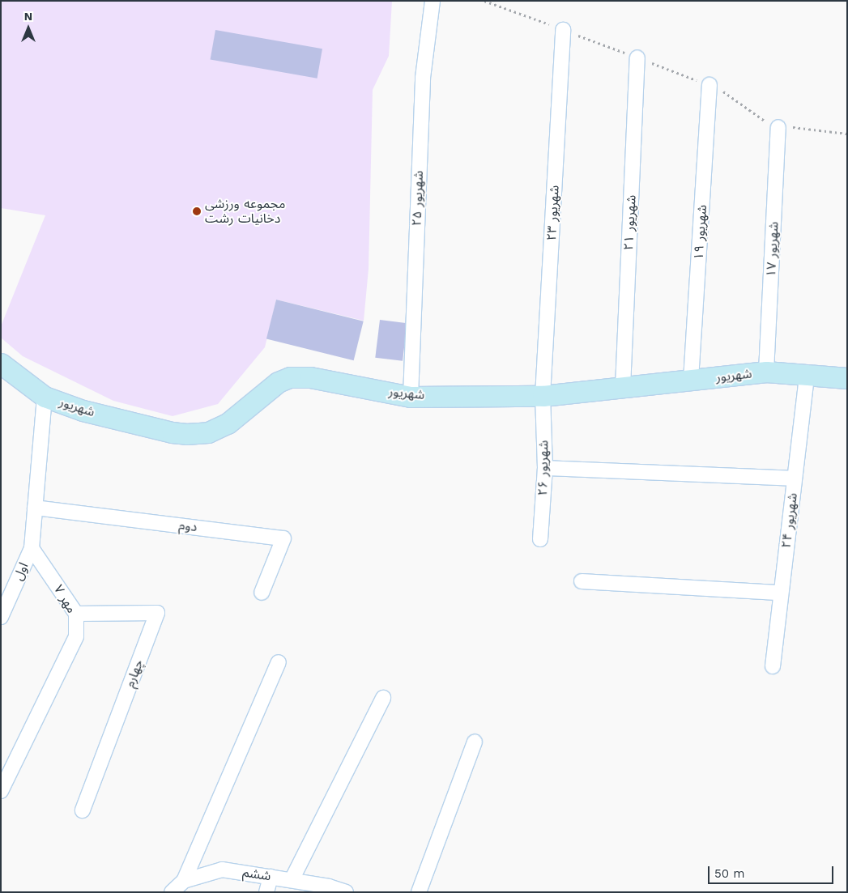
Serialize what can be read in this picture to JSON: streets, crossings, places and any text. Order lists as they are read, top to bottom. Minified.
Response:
{"streets":{"street":["شهریور ۲۵","شهریور ۲۳","شهریور ۲۱","شهریور ۱۹","شهریور ۱۷","شهریور","شهریور ۲۶","شهریور ۲۴","دوم","اول","مهر ۷","چهارم","ششم"]},"crossings":[["شهریور ۲۵","شهریور"],["شهریور ۲۳","شهریور"],["شهریور ۲۳","شهریور ۲۶"],["شهریور ۲۱","شهریور"],["شهریور ۱۹","شهریور"],["شهریور ۱۷","شهریور"],["شهریور","شهریور ۲۶"],["شهریور","شهریور ۲۴"],["اول","مهر ۷"],["مهر ۷","چهارم"]],"places":["مجموعه ورزشی دخانیات رشت"],"scale_bar":"50 m","north":"top"}
